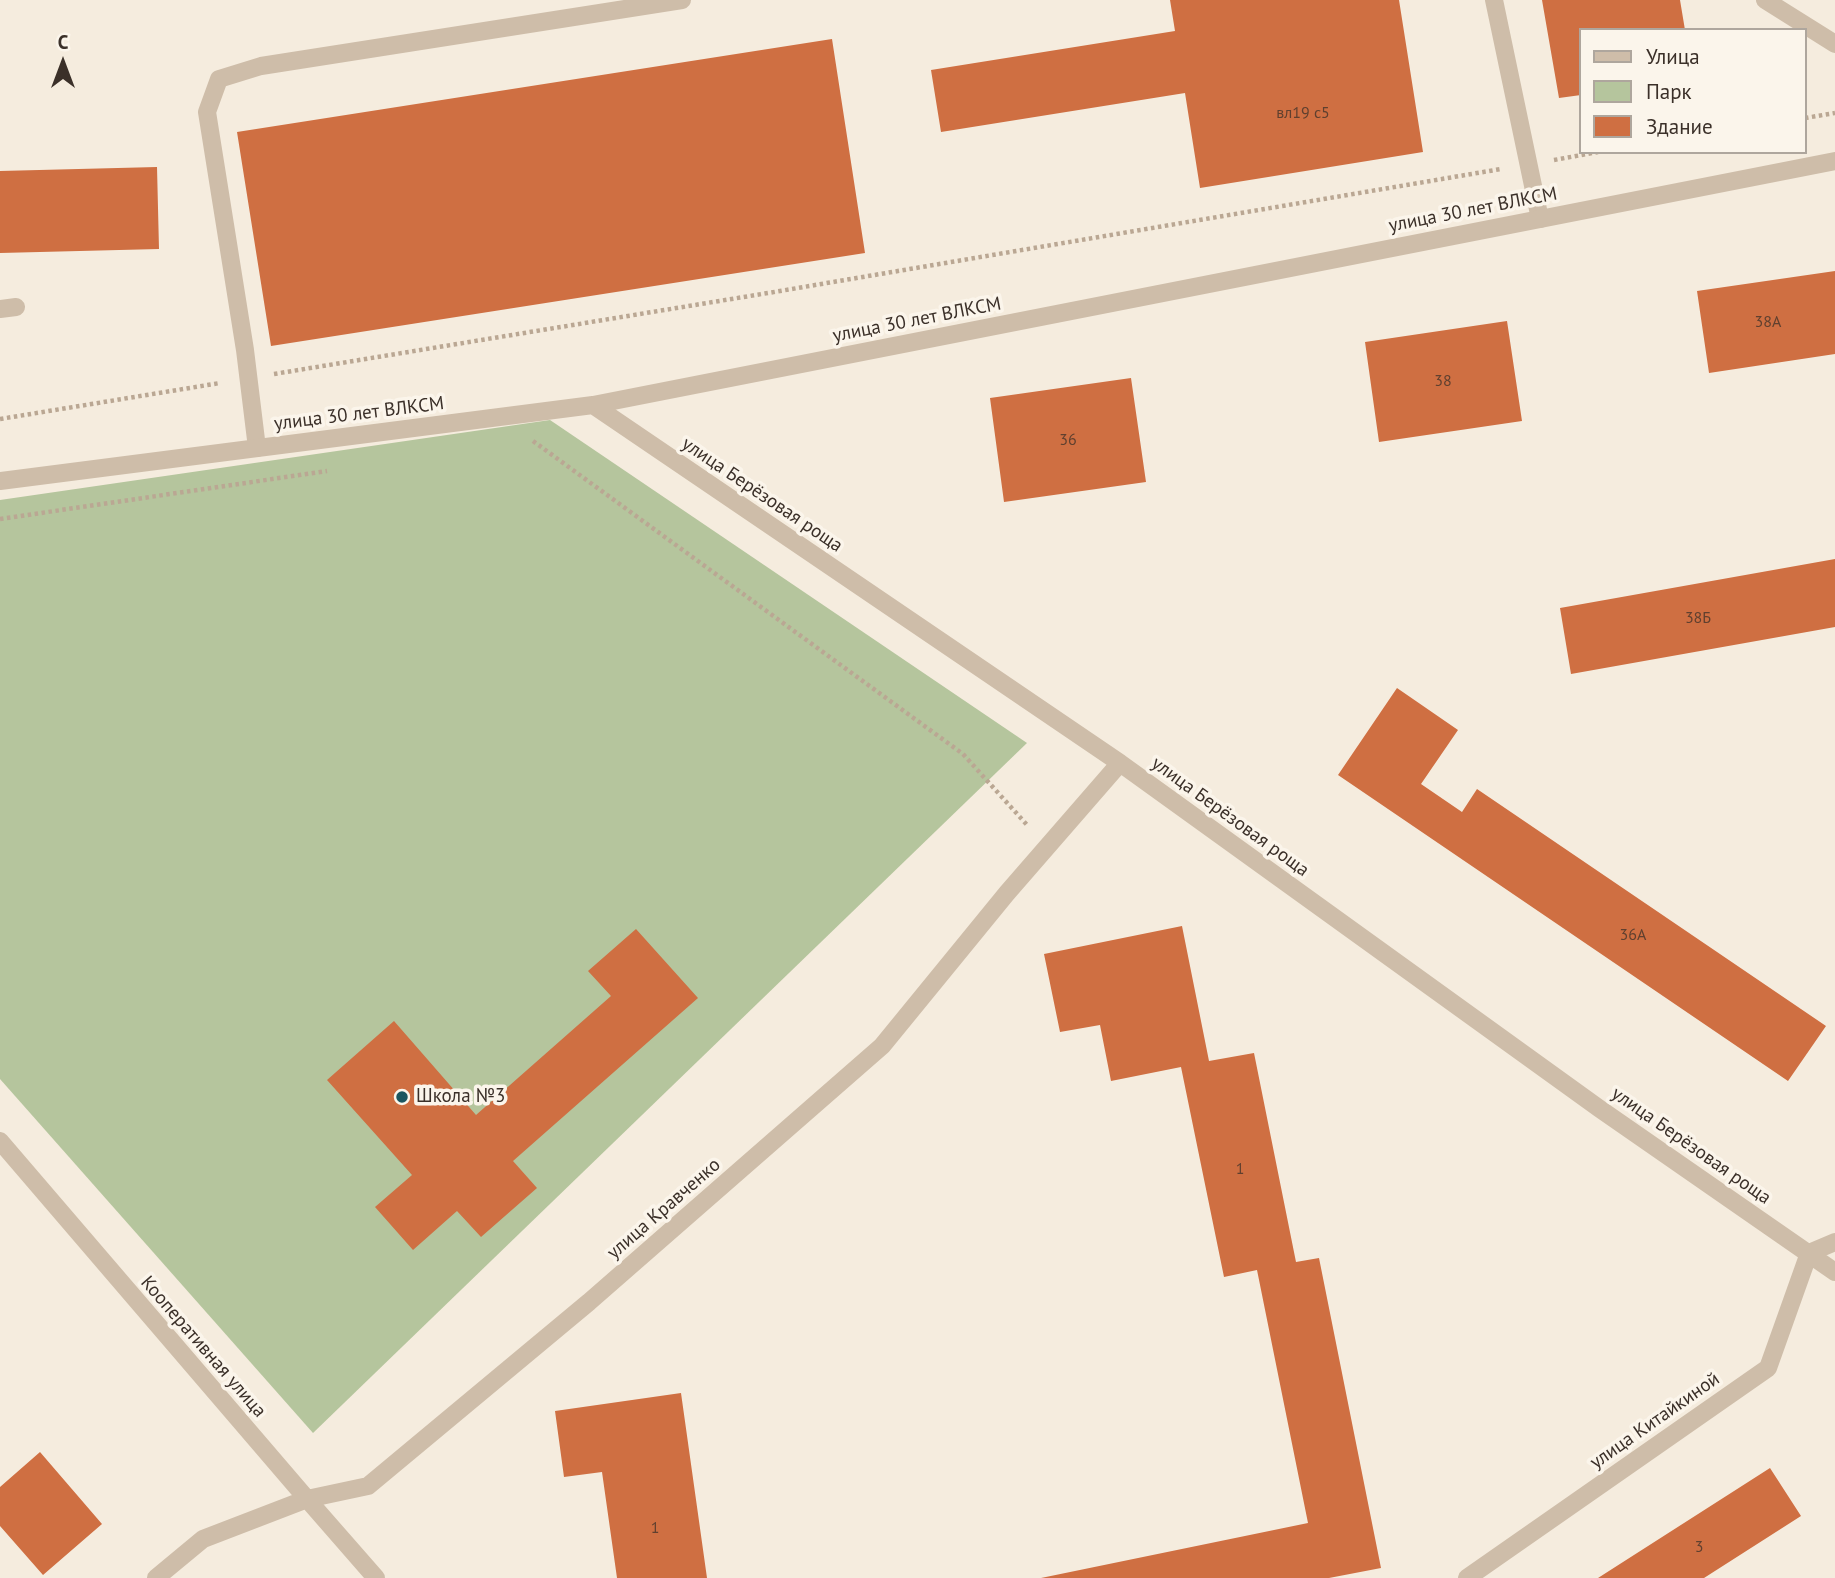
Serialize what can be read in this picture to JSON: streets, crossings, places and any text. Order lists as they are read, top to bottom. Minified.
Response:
{"streets":{"street":["улица 30 лет ВЛКСМ","улица Берёзовая роща","улица Кравченко","Кооперативная улица","улица Китайкиной"]},"crossings":[["улица 30 лет ВЛКСМ","улица Берёзовая роща"],["улица Берёзовая роща","улица Кравченко"],["улица Берёзовая роща","улица Китайкиной"],["улица Кравченко","Кооперативная улица"]],"places":["Школа №3"],"house_numbers":["вл19 с5","38А","38","36","38Б","36А","1","1","3"],"legend":["Улица","Парк","Здание"],"north":"top"}
